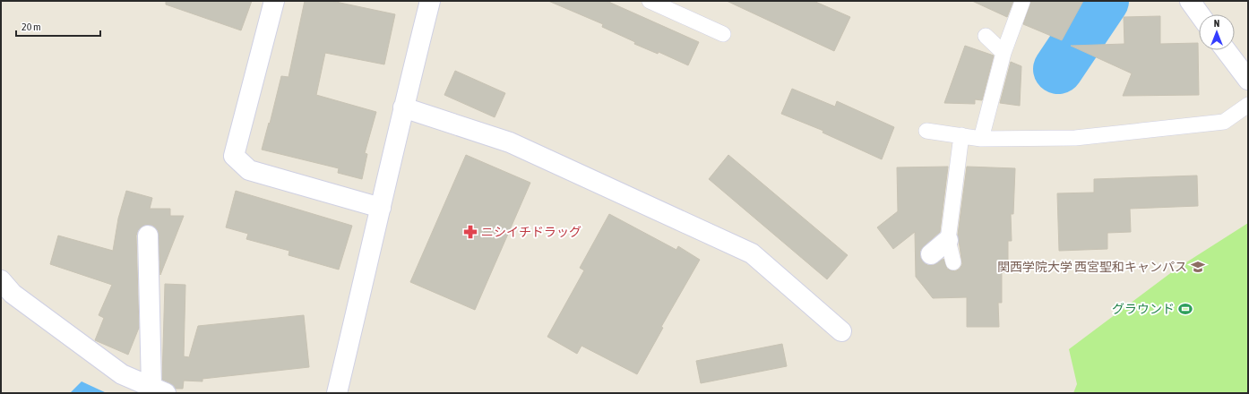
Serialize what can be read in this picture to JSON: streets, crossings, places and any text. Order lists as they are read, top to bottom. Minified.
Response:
{"places":{"pharmacy":["ニシイチドラッグ"],"school or university":["関西学院大学 西宮聖和キャンパス"],"sports":["グラウンド"]},"scale_bar":"20 m","north":"top"}
